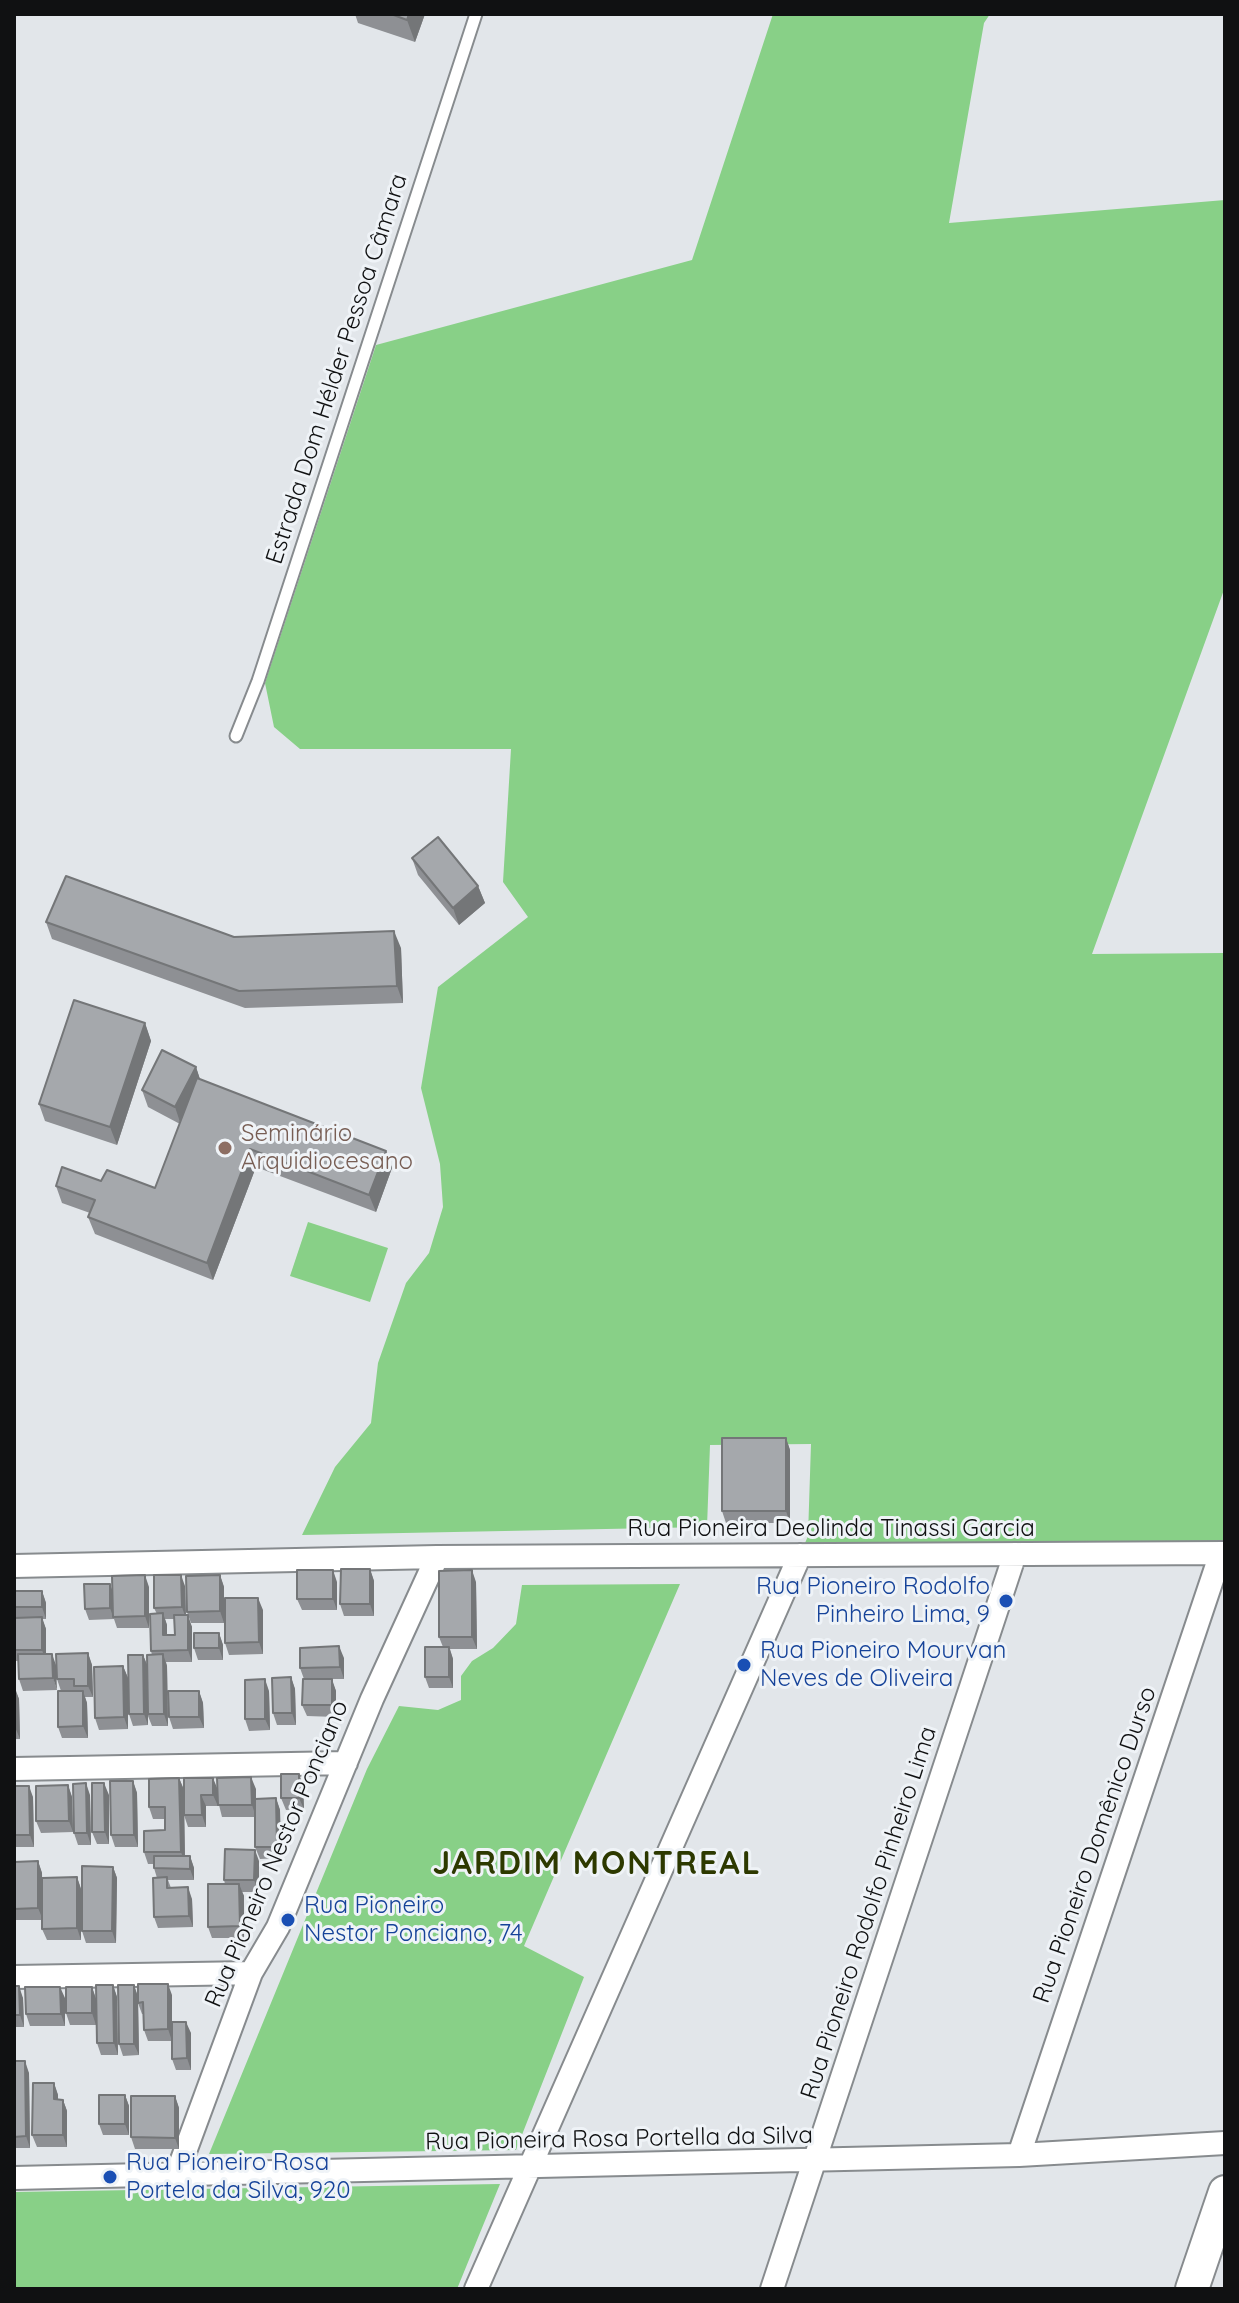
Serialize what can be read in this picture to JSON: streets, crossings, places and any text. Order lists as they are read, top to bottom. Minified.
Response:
{"streets":{"street":["Rua Pioneira Deolinda Tinassi Garcia","Rua Pioneiro Domênico Durso","Rua Pioneiro Nestor Ponciano","Rua Pioneiro Rodolfo Pinheiro Lima","Rua Pioneira Rosa Portella da Silva"],"lane":["Estrada Dom Hélder Pessoa Câmara"]},"crossings":[["Rua Pioneira Deolinda Tinassi Garcia","Rua Pioneiro Domênico Durso"],["Rua Pioneira Deolinda Tinassi Garcia","Rua Pioneiro Nestor Ponciano"],["Rua Pioneira Deolinda Tinassi Garcia","Rua Pioneiro Rodolfo Pinheiro Lima"],["Rua Pioneiro Domênico Durso","Rua Pioneira Rosa Portella da Silva"],["Rua Pioneiro Nestor Ponciano","Rua Pioneira Rosa Portella da Silva"],["Rua Pioneiro Rodolfo Pinheiro Lima","Rua Pioneira Rosa Portella da Silva"]],"districts":["JARDIM MONTREAL"],"places":["Seminário Arquidiocesano","Rua Pioneiro Rodolfo Pinheiro Lima, 9","Rua Pioneiro Mourvan Neves de Oliveira","Rua Pioneiro Nestor Ponciano, 74","Rua Pioneiro Rosa Portela da Silva, 920"]}
